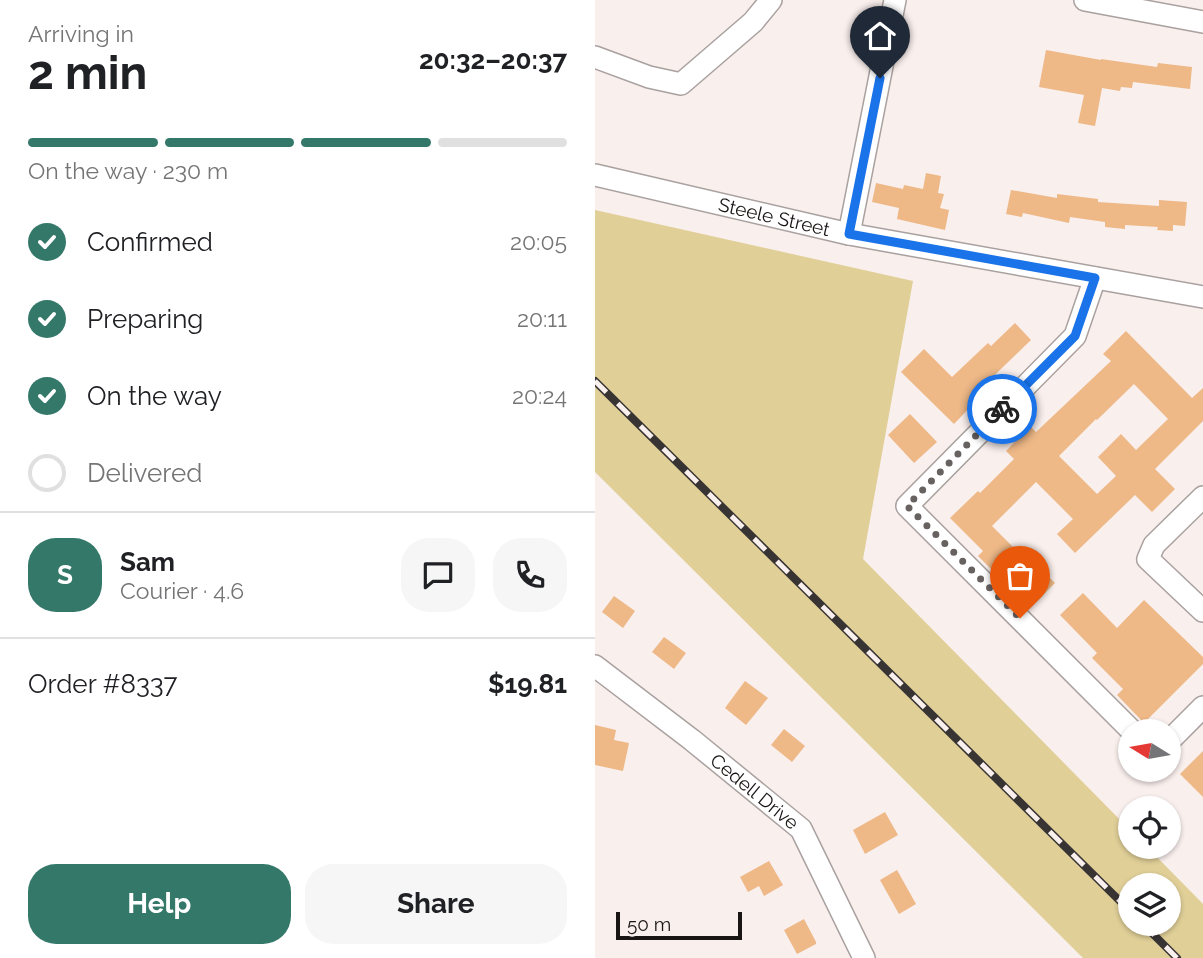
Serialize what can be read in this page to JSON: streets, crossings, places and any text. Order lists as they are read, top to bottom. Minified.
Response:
{"streets":{"street":["Steele Street","Cedell Drive"]},"scale_bar":"50 m","north":"left","page":{"heading":["2 min","Arriving in","20:32–20:37"],"panel":["Sam","Courier · 4.6","Order #8337","$19.81"],"bar":"On the way · 230 m","list":[["Confirmed","20:05"],["Preparing","20:11"],["On the way","20:24"],"Delivered"],"round":"S","buttons":["Help","Share"],"scale":"50 m"}}
